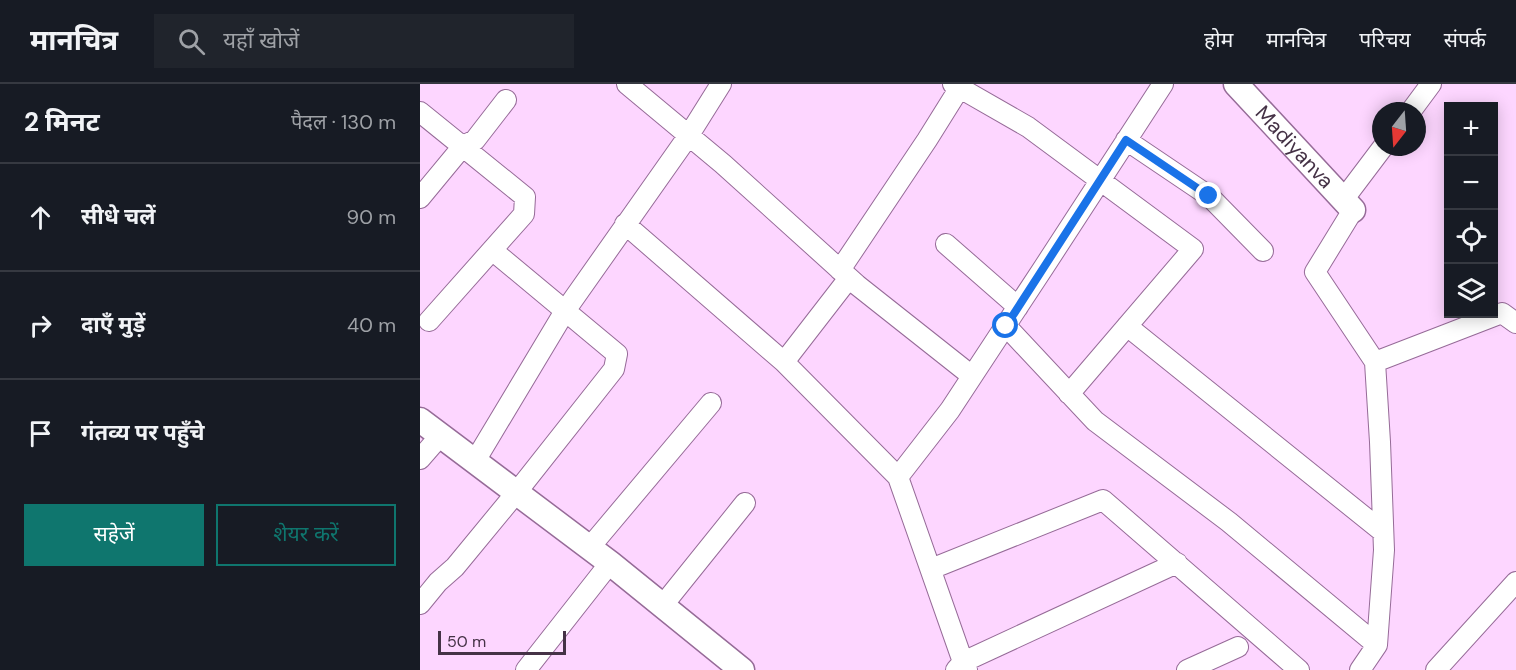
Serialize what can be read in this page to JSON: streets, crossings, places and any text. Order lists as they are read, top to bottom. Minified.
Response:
{"streets":{"street":["Madiyanva"]},"scale_bar":"50 m","north":"bottom","page":{"header":"मानचित्र","search":"यहाँ खोजें","nav":["होम","मानचित्र","परिचय","संपर्क"],"heading":["2 मिनट","पैदल · 130 m"],"map_buttons":["+","−"],"list":[["सीधे चलें","90 m"],["दाएँ मुड़ें","40 m"],"गंतव्य पर पहुँचे"],"buttons":["सहेजें","शेयर करें"],"scale":"50 m"}}
